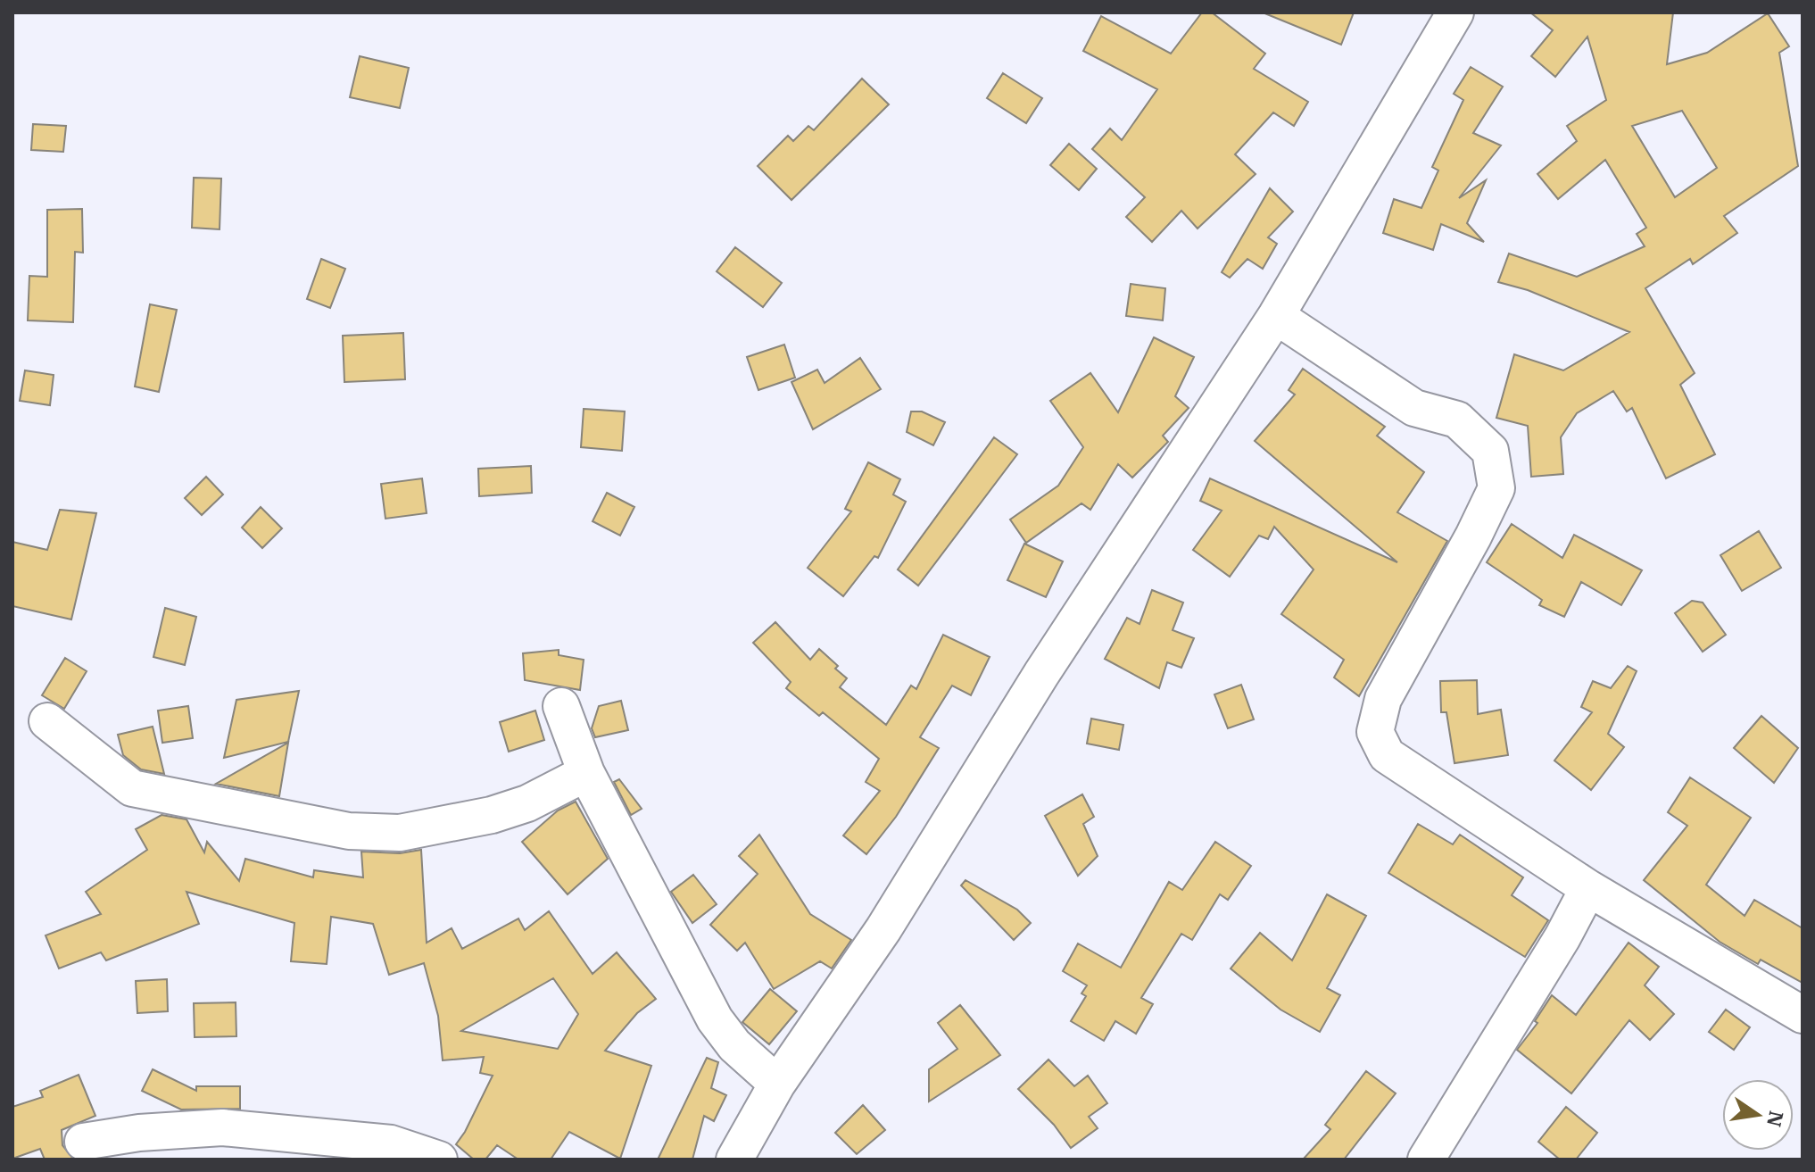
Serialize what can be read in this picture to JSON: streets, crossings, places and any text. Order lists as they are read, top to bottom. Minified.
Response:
{"north":"right"}
